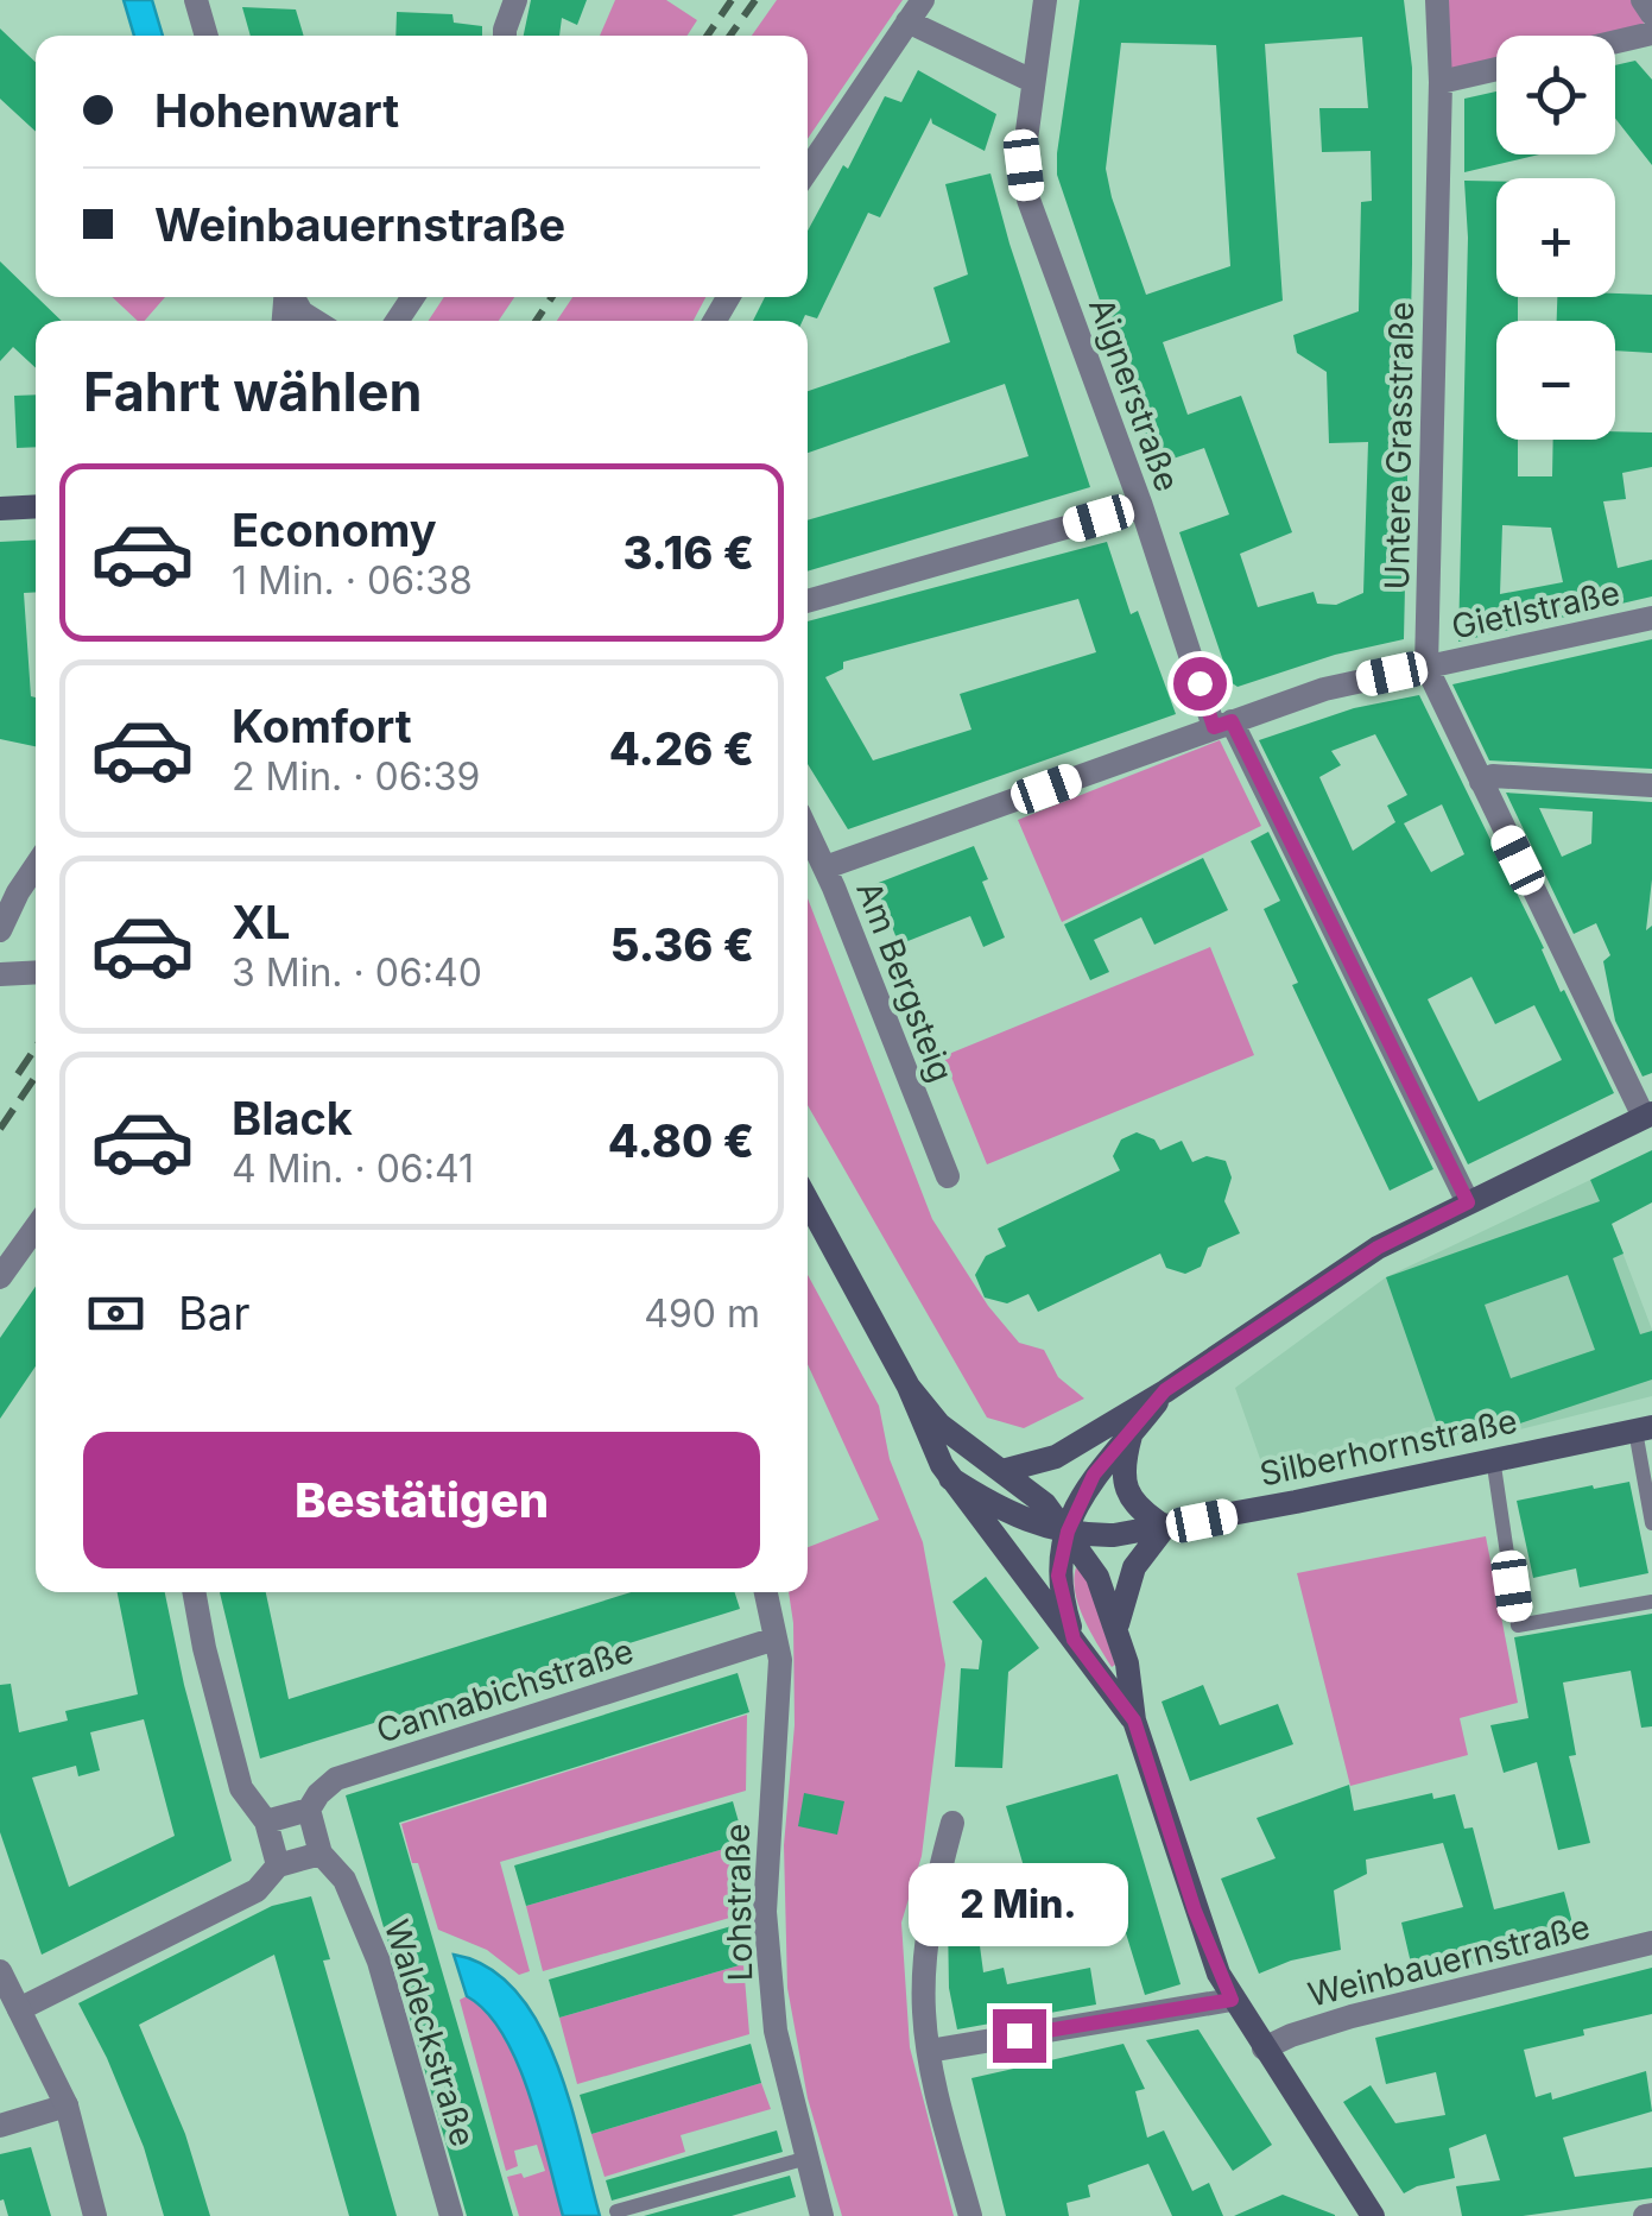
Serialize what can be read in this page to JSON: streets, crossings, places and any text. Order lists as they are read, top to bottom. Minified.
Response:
{"streets":{"main road":["Silberhornstraße"],"street":["Aignerstraße","Untere Grasstraße","Gietlstraße","Am Bergsteig","Cannabichstraße","Lohstraße","Weinbauernstraße","Waldeckstraße"]},"crossings":[["Aignerstraße","Gietlstraße"],["Untere Grasstraße","Gietlstraße"],["Gietlstraße","Am Bergsteig"],["Cannabichstraße","Lohstraße"],["Cannabichstraße","Waldeckstraße"]],"page":{"map_buttons":["+","−"],"banner":["Hohenwart","Weinbauernstraße"],"heading":"Fahrt wählen","list":[{"name":"Economy","note":"1 Min. · 06:38","value":"3.16 €"},{"name":"Komfort","note":"2 Min. · 06:39","value":"4.26 €"},{"name":"XL","note":"3 Min. · 06:40","value":"5.36 €"},{"name":"Black","note":"4 Min. · 06:41","value":"4.80 €"}],"pay":["Bar","490 m"],"buttons":"Bestätigen","bubble":"2 Min."}}
